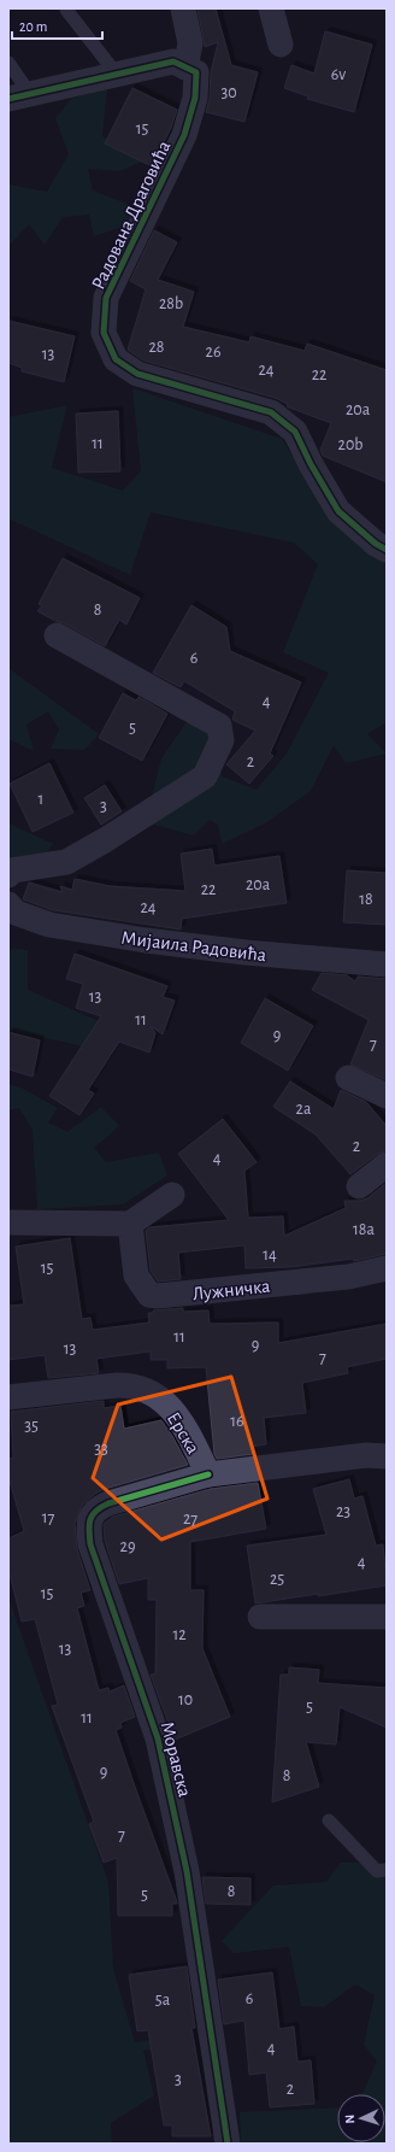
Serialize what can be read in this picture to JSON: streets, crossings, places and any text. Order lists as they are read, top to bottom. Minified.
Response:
{"streets":{"street":["Радована Драговића","Мијаила Радовића","Лужничка","Ерска","Моравска"]},"crossings":[["Ерска","Моравска"]],"house_numbers":["6v","30","15","28b","28","26","13","24","22","20a","11","20b","8","6","4","5","2","1","3","20a","22","18","24","13","11","9","7","2a","2","4","18a","14","15","11","9","13","7","16","35","33","23","17","27","29","4","25","15","12","13","10","5","11","9","8","7","8","5","6","5a","4","3","2"],"scale_bar":"20 m","north":"left"}
